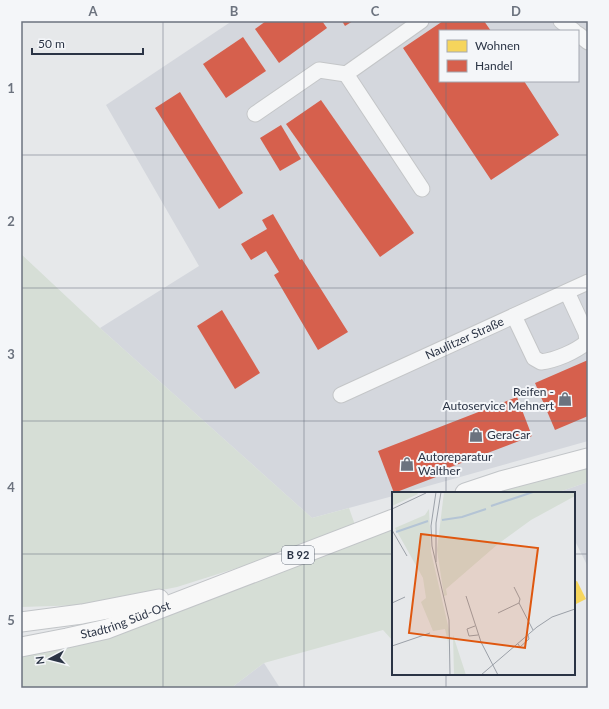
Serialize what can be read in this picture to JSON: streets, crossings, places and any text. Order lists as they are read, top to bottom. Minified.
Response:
{"streets":{"main road":["B 92","Stadtring Süd-Ost"],"street":["Naulitzer Straße"]},"places":{"shop":["Reifen - Autoservice Mehnert","GeraCar","Autoreparatur Walther"]},"legend":["Wohnen","Handel"],"scale_bar":"50 m","north":"left","grid":{"columns":["A","B","C","D"],"rows":["1","2","3","4","5"]}}
